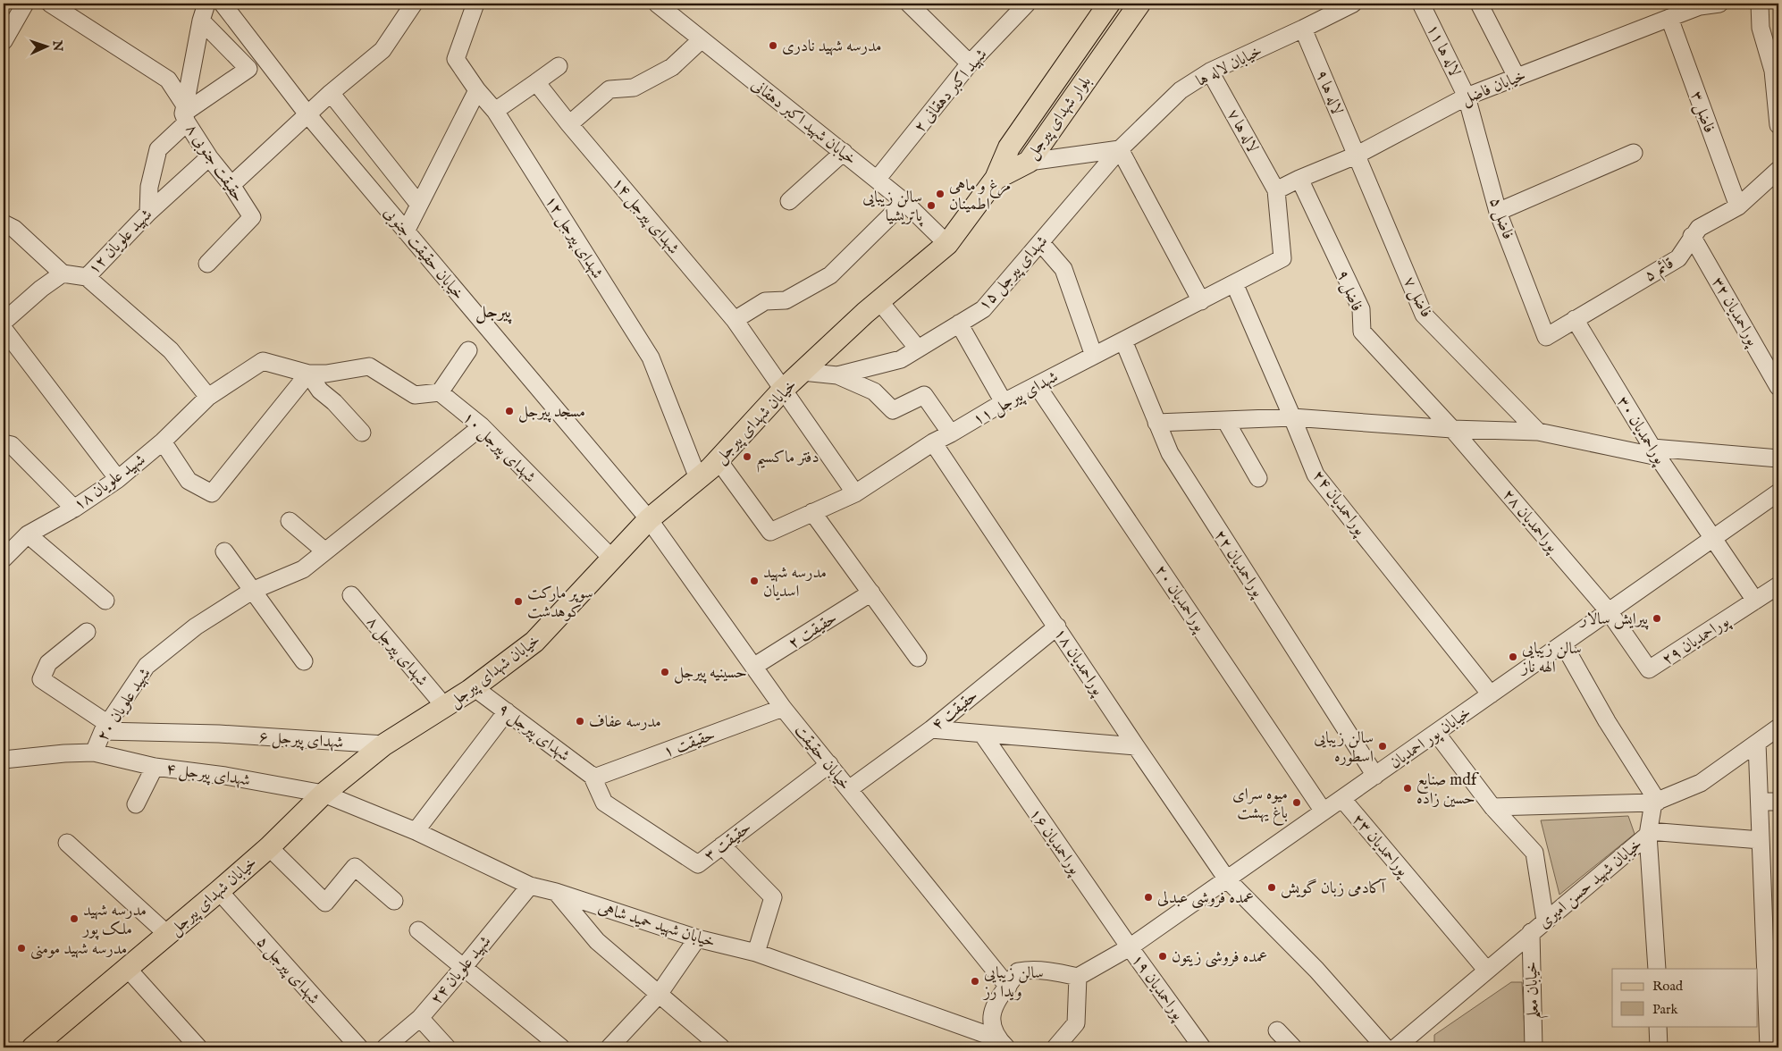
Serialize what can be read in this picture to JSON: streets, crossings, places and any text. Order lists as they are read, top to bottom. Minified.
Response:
{"streets":{"main road":["بلوار شهدای پیرجل","خیابان شهدای پیرجل"],"street":["لاله ها ۱۱","خیابان لاله ها","خیابان فاضل","شهید اکبر دهقانی ۲","لاله ها ۹","فاضل ۳","خیابان شهید اکبر دهقانی","لاله ها ۷","حقیقت جنوبی ۸","شهدای پیرجل ۱۴","فاضل ۵","شهدای پیرجل ۱۲","شهید علویان ۱۲","خیابان حقیقت جنوبی","قائم ۵","شهدای پیرجل ۱۵","فاضل ۹","فاضل ۷","پوراحمدیان ۳۲","شهدای پیرجل ۱۱","پوراحمدیان ۳۰","شهدای پیرجل ۱۰","شهید علویان ۱۸","پوراحمدیان ۲۴","پوراحمدیان ۲۸","پوراحمدیان ۲۲","پوراحمدیان ۲۰","حقیقت ۲","پوراحمدیان ۲۹","شهدای پیرجل ۸","پوراحمدیان ۱۸","شهید علویان ۲۰","حقیقت ۴","شهدای پیرجل ۹","خیابان پور احمدیان","شهدای پیرجل ۶","حقیقت ۱","خیابان حقیقت","شهدای پیرجل ۴","حقیقت ۳","پوراحمدیان ۱۶","پوراحمدیان ۲۳","خیابان شهید حسن امیری","خیابان شهید حمید شاهی","شهدای پیرجل ۵","شهید علویان ۲۴","پوراحمدیان ۱۹","خیابان معلم"]},"crossings":[["لاله ها ۱۱","خیابان فاضل"],["لاله ها ۱۱","فاضل ۵"],["خیابان لاله ها","لاله ها ۹"],["خیابان لاله ها","لاله ها ۷"],["خیابان لاله ها","شهدای پیرجل ۱۵"],["خیابان فاضل","لاله ها ۹"],["خیابان فاضل","فاضل ۳"],["خیابان فاضل","لاله ها ۷"],["خیابان فاضل","فاضل ۵"],["خیابان فاضل","فاضل ۹"],["خیابان فاضل","فاضل ۷"],["خیابان فاضل","شهدای پیرجل ۱۱"],["شهید اکبر دهقانی ۲","خیابان شهید اکبر دهقانی"],["لاله ها ۹","فاضل ۷"],["فاضل ۳","قائم ۵"],["بلوار شهدای پیرجل","خیابان شهدای پیرجل"],["خیابان شهید اکبر دهقانی","خیابان شهدای پیرجل"],["لاله ها ۷","شهدای پیرجل ۱۱"],["حقیقت جنوبی ۸","شهید علویان ۱۲"],["شهدای پیرجل ۱۴","شهدای پیرجل ۱۱"],["شهدای پیرجل ۱۴","خیابان شهدای پیرجل"],["فاضل ۵","قائم ۵"],["شهدای پیرجل ۱۲","خیابان شهدای پیرجل"],["خیابان حقیقت جنوبی","خیابان شهدای پیرجل"],["خیابان حقیقت جنوبی","خیابان حقیقت"],["قائم ۵","پوراحمدیان ۳۲"],["قائم ۵","پوراحمدیان ۳۰"],["شهدای پیرجل ۱۵","خیابان شهدای پیرجل"],["فاضل ۹","پوراحمدیان ۲۸"],["شهدای پیرجل ۱۱","خیابان شهدای پیرجل"],["شهدای پیرجل ۱۱","پوراحمدیان ۲۴"],["شهدای پیرجل ۱۱","پوراحمدیان ۲۲"],["شهدای پیرجل ۱۱","پوراحمدیان ۲۰"],["شهدای پیرجل ۱۱","پوراحمدیان ۱۸"],["خیابان شهدای پیرجل","شهدای پیرجل ۱۰"],["خیابان شهدای پیرجل","شهدای پیرجل ۸"],["خیابان شهدای پیرجل","شهدای پیرجل ۹"],["خیابان شهدای پیرجل","شهدای پیرجل ۶"],["خیابان شهدای پیرجل","خیابان حقیقت"],["خیابان شهدای پیرجل","شهدای پیرجل ۴"],["خیابان شهدای پیرجل","خیابان شهید حمید شاهی"],["خیابان شهدای پیرجل","شهدای پیرجل ۵"],["پوراحمدیان ۳۰","پوراحمدیان ۲۹"],["پوراحمدیان ۳۰","خیابان پور احمدیان"],["شهدای پیرجل ۱۰","شهید علویان ۱۸"],["شهدای پیرجل ۱۰","شهید علویان ۲۰"],["پوراحمدیان ۲۴","خیابان پور احمدیان"],["پوراحمدیان ۲۸","پوراحمدیان ۲۹"],["پوراحمدیان ۲۸","خیابان پور احمدیان"],["پوراحمدیان ۲۲","خیابان پور احمدیان"],["پوراحمدیان ۲۰","خیابان پور احمدیان"],["حقیقت ۲","خیابان حقیقت"],["پوراحمدیان ۲۹","خیابان پور احمدیان"],["پوراحمدیان ۱۸","حقیقت ۴"],["پوراحمدیان ۱۸","خیابان پور احمدیان"],["شهید علویان ۲۰","شهدای پیرجل ۶"],["شهید علویان ۲۰","شهدای پیرجل ۴"],["حقیقت ۴","خیابان حقیقت"],["شهدای پیرجل ۹","حقیقت ۱"],["شهدای پیرجل ۹","حقیقت ۳"],["خیابان پور احمدیان","پوراحمدیان ۱۶"],["خیابان پور احمدیان","پوراحمدیان ۲۳"],["خیابان پور احمدیان","پوراحمدیان ۱۹"],["حقیقت ۱","خیابان حقیقت"],["حقیقت ۱","حقیقت ۳"],["خیابان حقیقت","حقیقت ۳"],["شهدای پیرجل ۴","خیابان شهید حمید شاهی"],["پوراحمدیان ۱۶","پوراحمدیان ۱۹"],["پوراحمدیان ۲۳","خیابان شهید حسن امیری"],["خیابان شهید حسن امیری","خیابان معلم"],["خیابان شهید حمید شاهی","شهید علویان ۲۴"]],"districts":["پیرجل"],"places":["مدرسه شهید نادری","مرغ و ماهی اطمینان","سالن زیبایی پاتریشیا","مسجد پیرجل","دفتر ماکسیم","مدرسه شهید اسدیان","سوپر مارکت کوهدشت","پیرایش سالار","سالن زیبایی الهه ناز","حسینیه پیرجل","مدرسه عفاف","سالن زیبایی اسطوره","صنایع mdf حسین زاده","میوه سرای باغ یهشت","آکادمی زبان گویش","عمده فروشی عبدلی","مدرسه شهید ملک پور","مدرسه شهید مومنی","عمده فروشی زیتون","سالن زیبایی ویدا رز"],"legend":["Road","Park"],"north":"right"}
